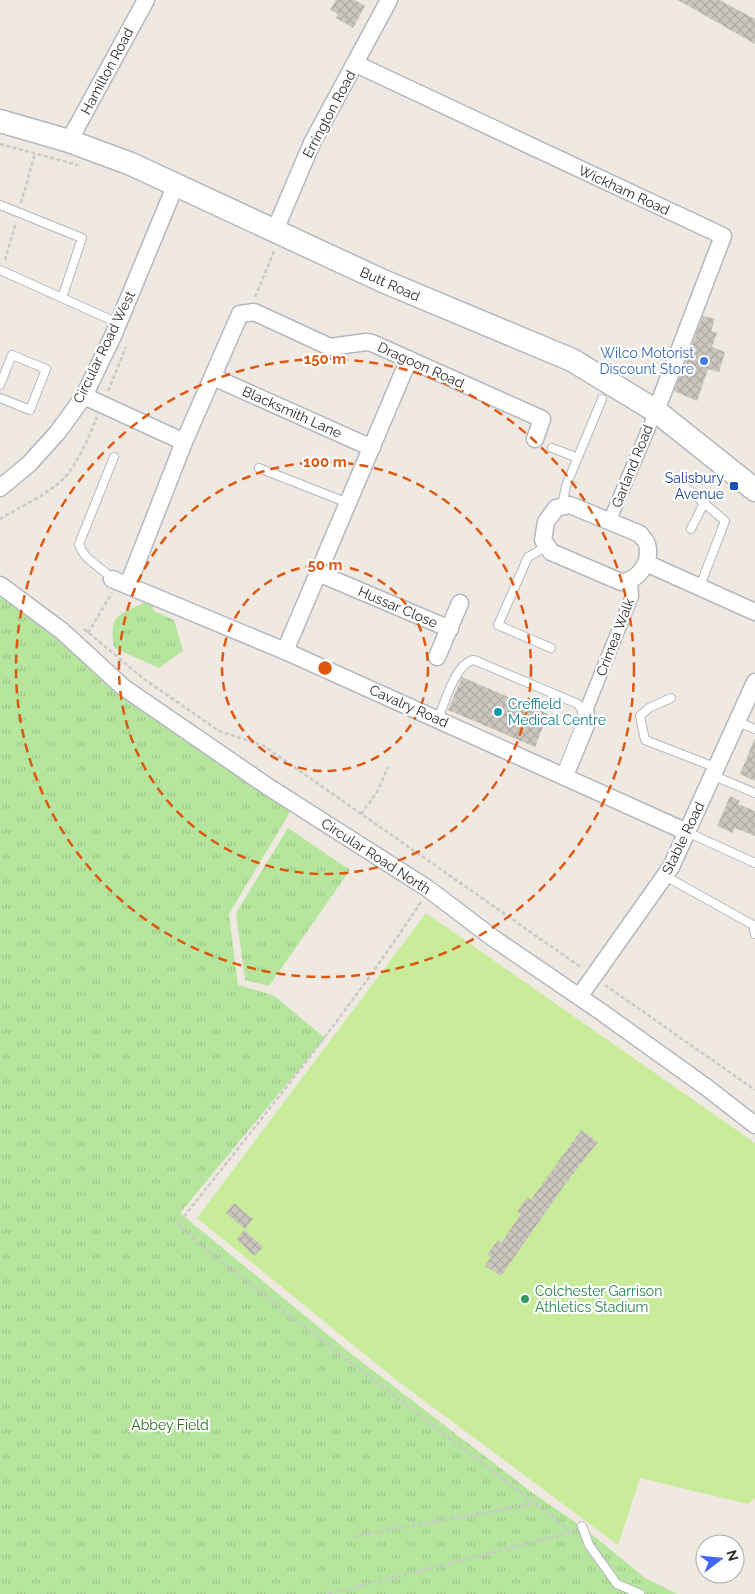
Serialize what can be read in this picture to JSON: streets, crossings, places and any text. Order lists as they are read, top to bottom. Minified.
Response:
{"streets":{"main road":["Butt Road"],"street":["Hamilton Road","Errington Road","Wickham Road","Circular Road West","Dragoon Road","Blacksmith Lane","Garland Road","Hussar Close","Crimea Walk","Cavalry Road","Stable Road","Circular Road North"]},"crossings":[["Hamilton Road","Butt Road"],["Errington Road","Wickham Road"],["Errington Road","Butt Road"],["Wickham Road","Butt Road"],["Wickham Road","Garland Road"],["Butt Road","Circular Road West"],["Butt Road","Garland Road"],["Crimea Walk","Cavalry Road"],["Cavalry Road","Stable Road"],["Stable Road","Circular Road North"]],"parks":["Abbey Field"],"places":{"other":["Wilco Motorist Discount Store","Creffield Medical Centre","Colchester Garrison Athletics Stadium"],"transit":["Salisbury Avenue"]},"north":"right","rings":["150 m","100 m","50 m"]}
